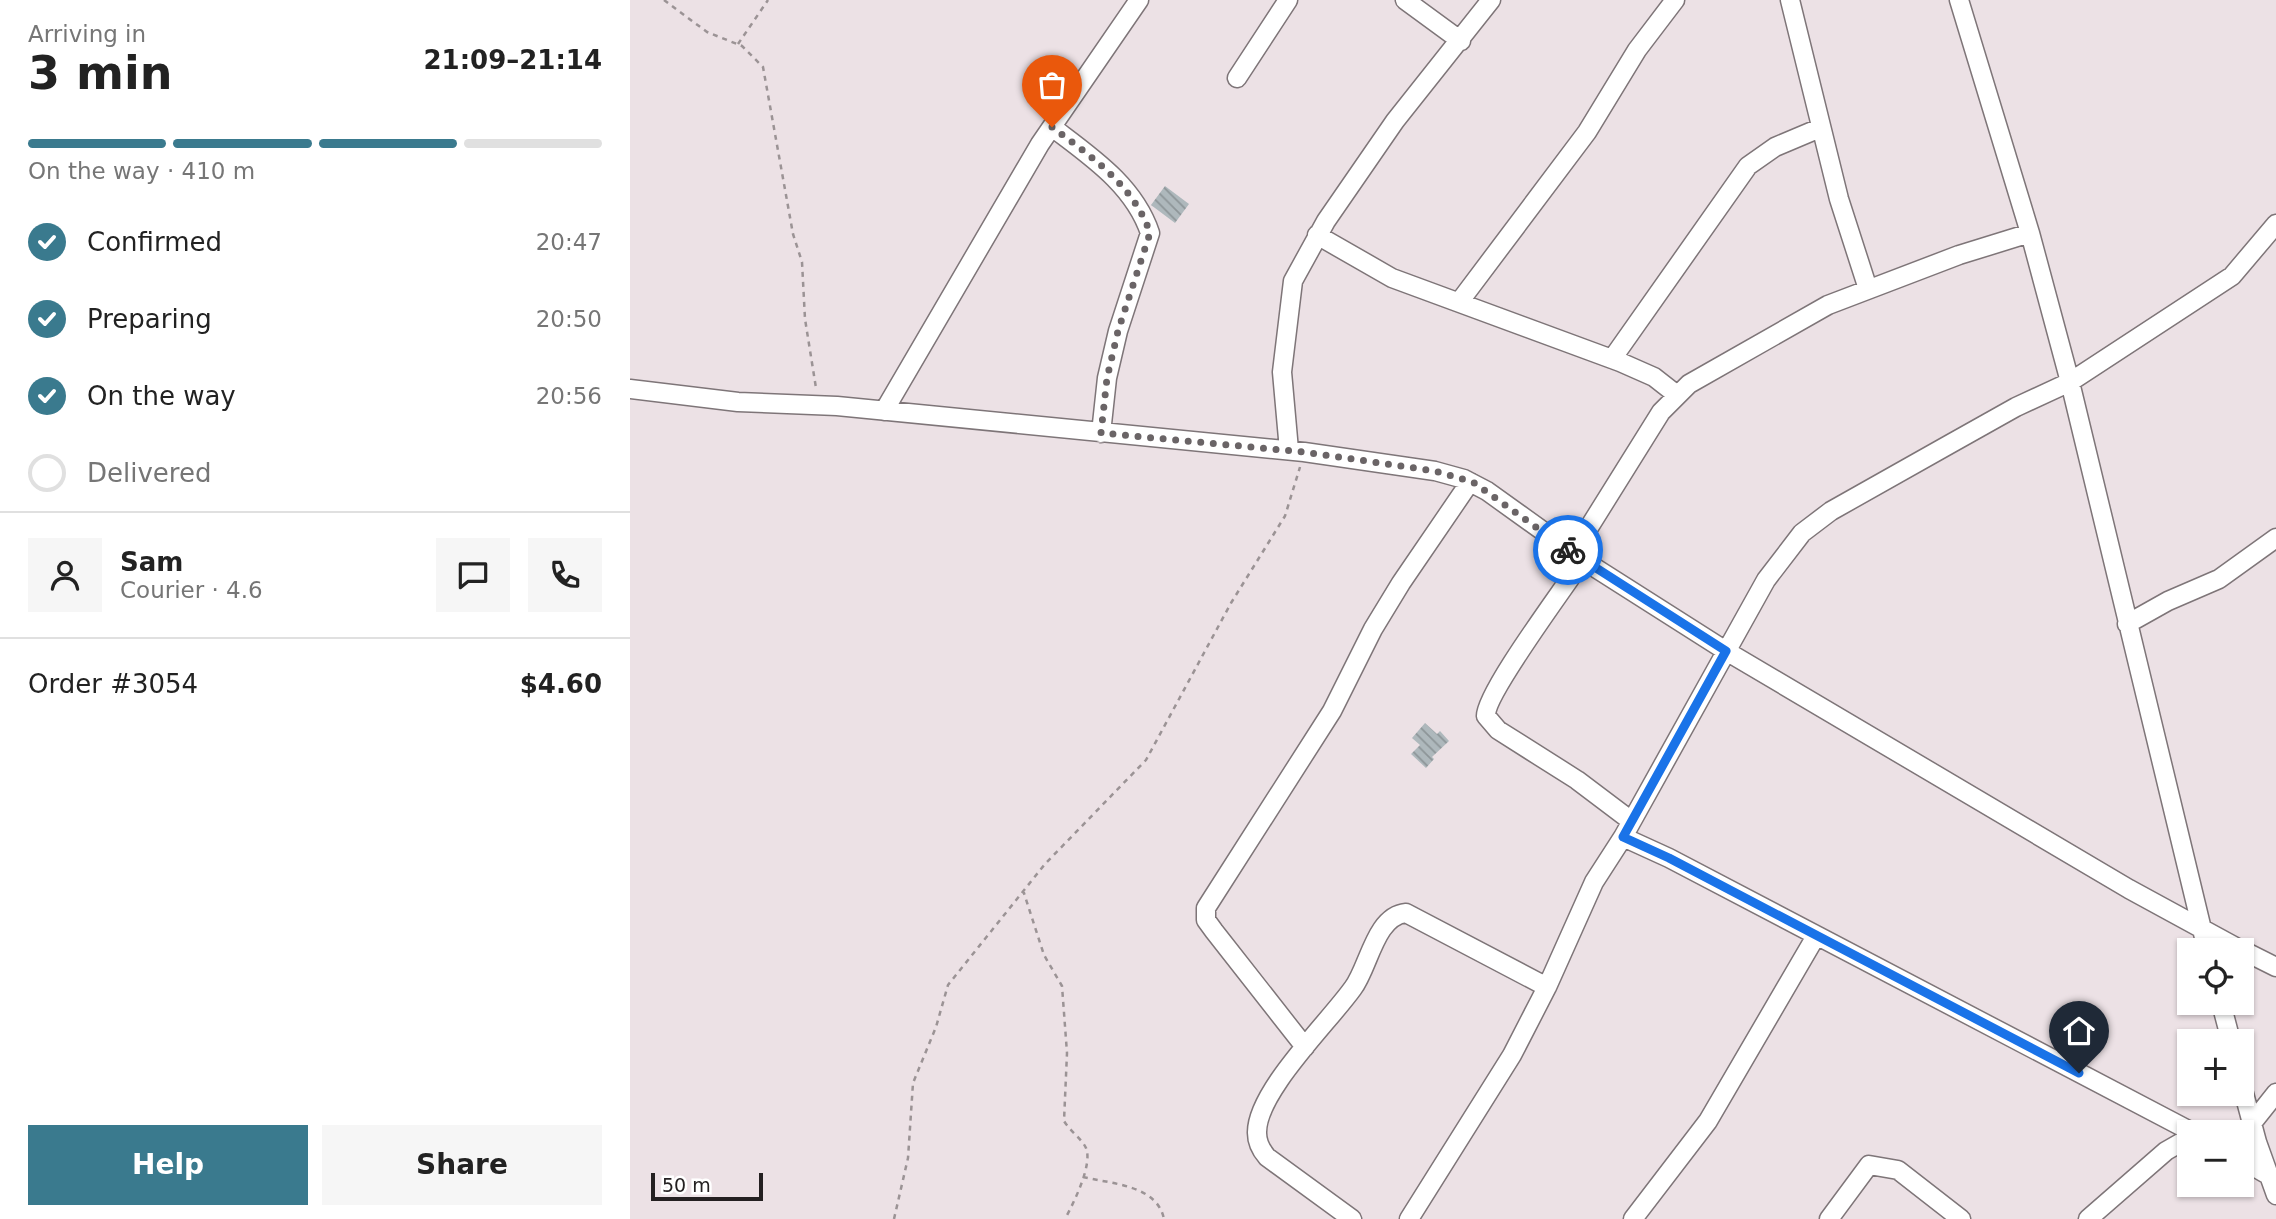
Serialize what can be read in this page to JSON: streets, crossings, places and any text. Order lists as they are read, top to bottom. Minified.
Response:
{"scale_bar":"50 m","page":{"heading":["3 min","Arriving in","21:09–21:14"],"panel":["Sam","Courier · 4.6","Order #3054","$4.60"],"bar":"On the way · 410 m","list":[["Confirmed","20:47"],["Preparing","20:50"],["On the way","20:56"],"Delivered"],"map_buttons":["+","−"],"buttons":["Help","Share"],"scale":"50 m"}}
